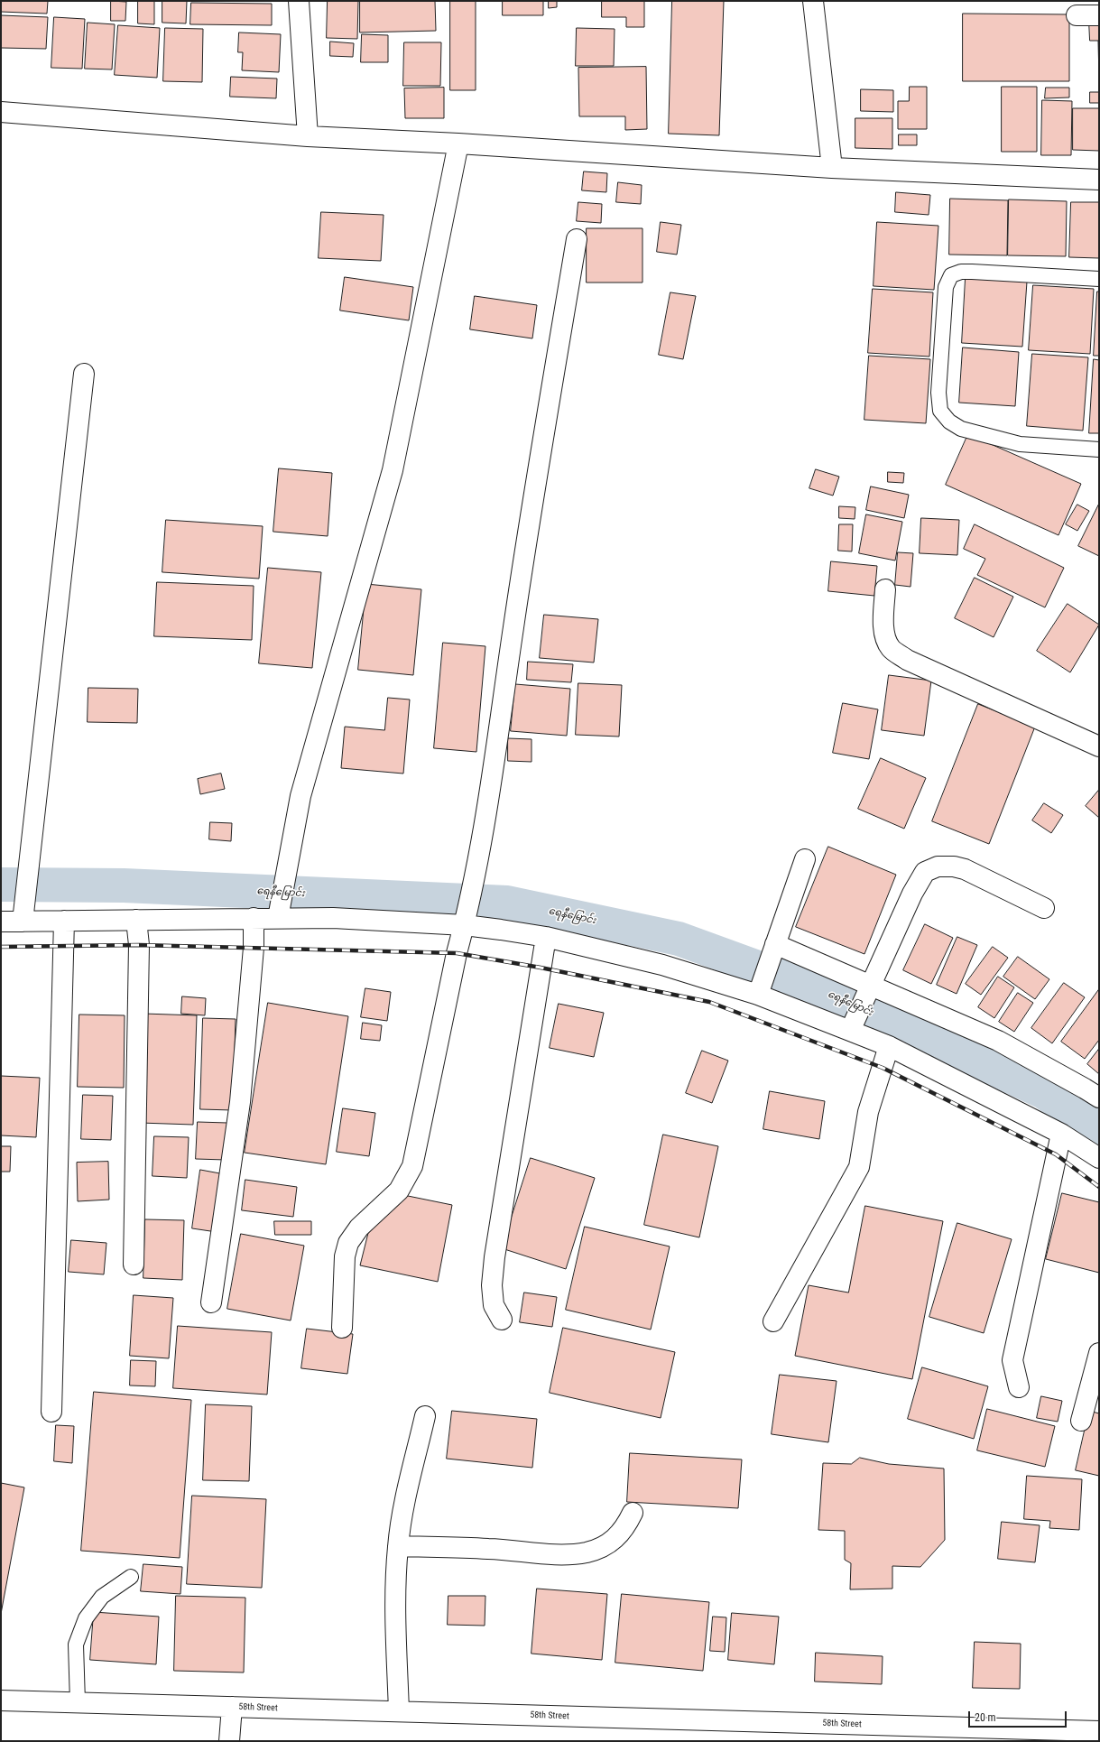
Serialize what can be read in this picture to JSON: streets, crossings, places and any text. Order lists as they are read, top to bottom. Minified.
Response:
{"streets":{"street":["58th Street"]},"water":["ရေနီမြောင်း"],"scale_bar":"20 m"}
